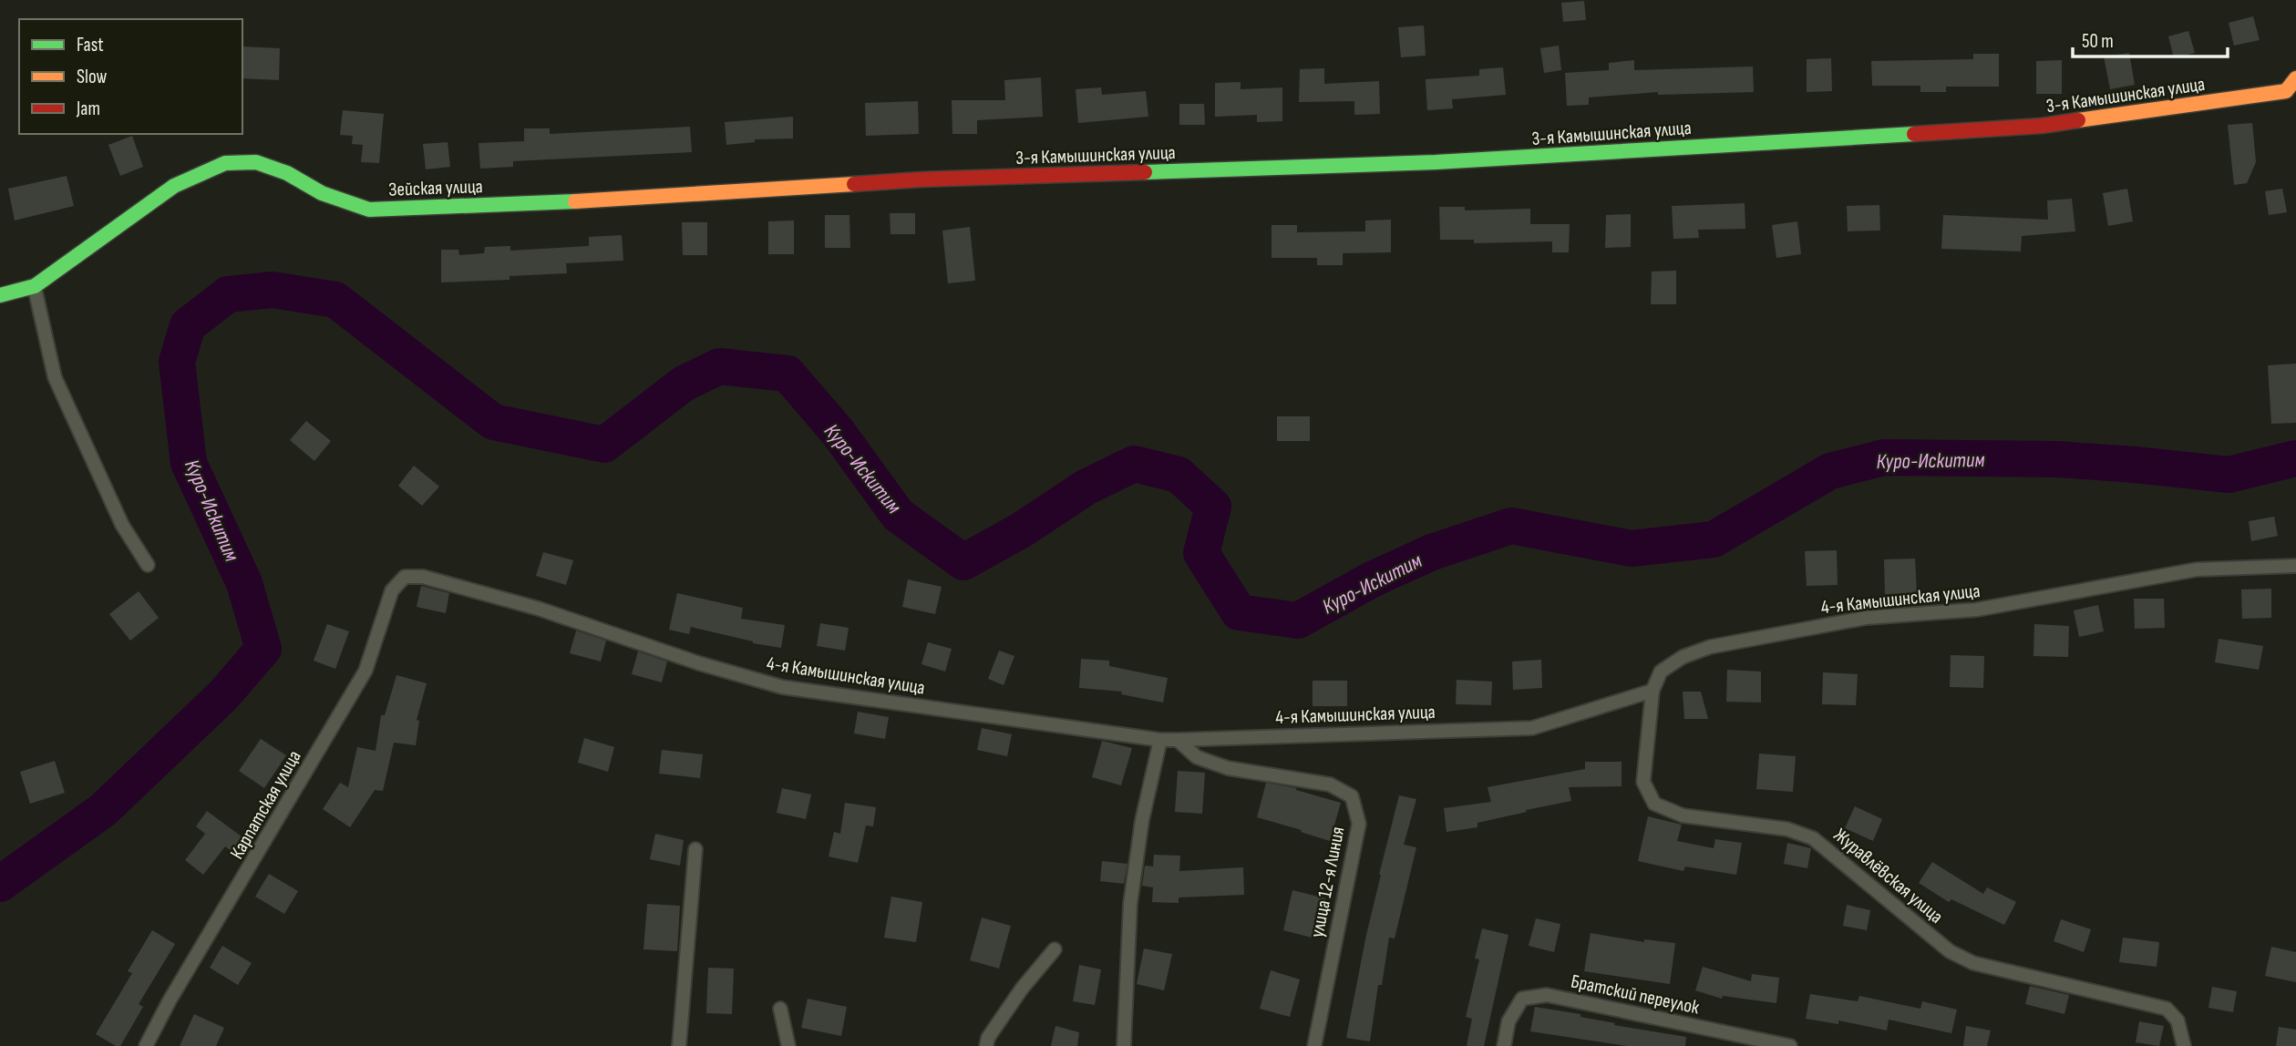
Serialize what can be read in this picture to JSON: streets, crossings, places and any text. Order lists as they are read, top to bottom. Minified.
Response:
{"streets":{"street":["3-я Камышинская улица","Зейская улица"],"lane":["4-я Камышинская улица","Карпатская улица","Журавлёвская улица","улица 12-я Линия","Братский переулок"]},"crossings":[["3-я Камышинская улица","Зейская улица"],["4-я Камышинская улица","Карпатская улица"],["4-я Камышинская улица","Журавлёвская улица"],["4-я Камышинская улица","улица 12-я Линия"]],"water":["Куро-Искитим"],"legend":["Fast","Slow","Jam"],"scale_bar":"50 m"}
